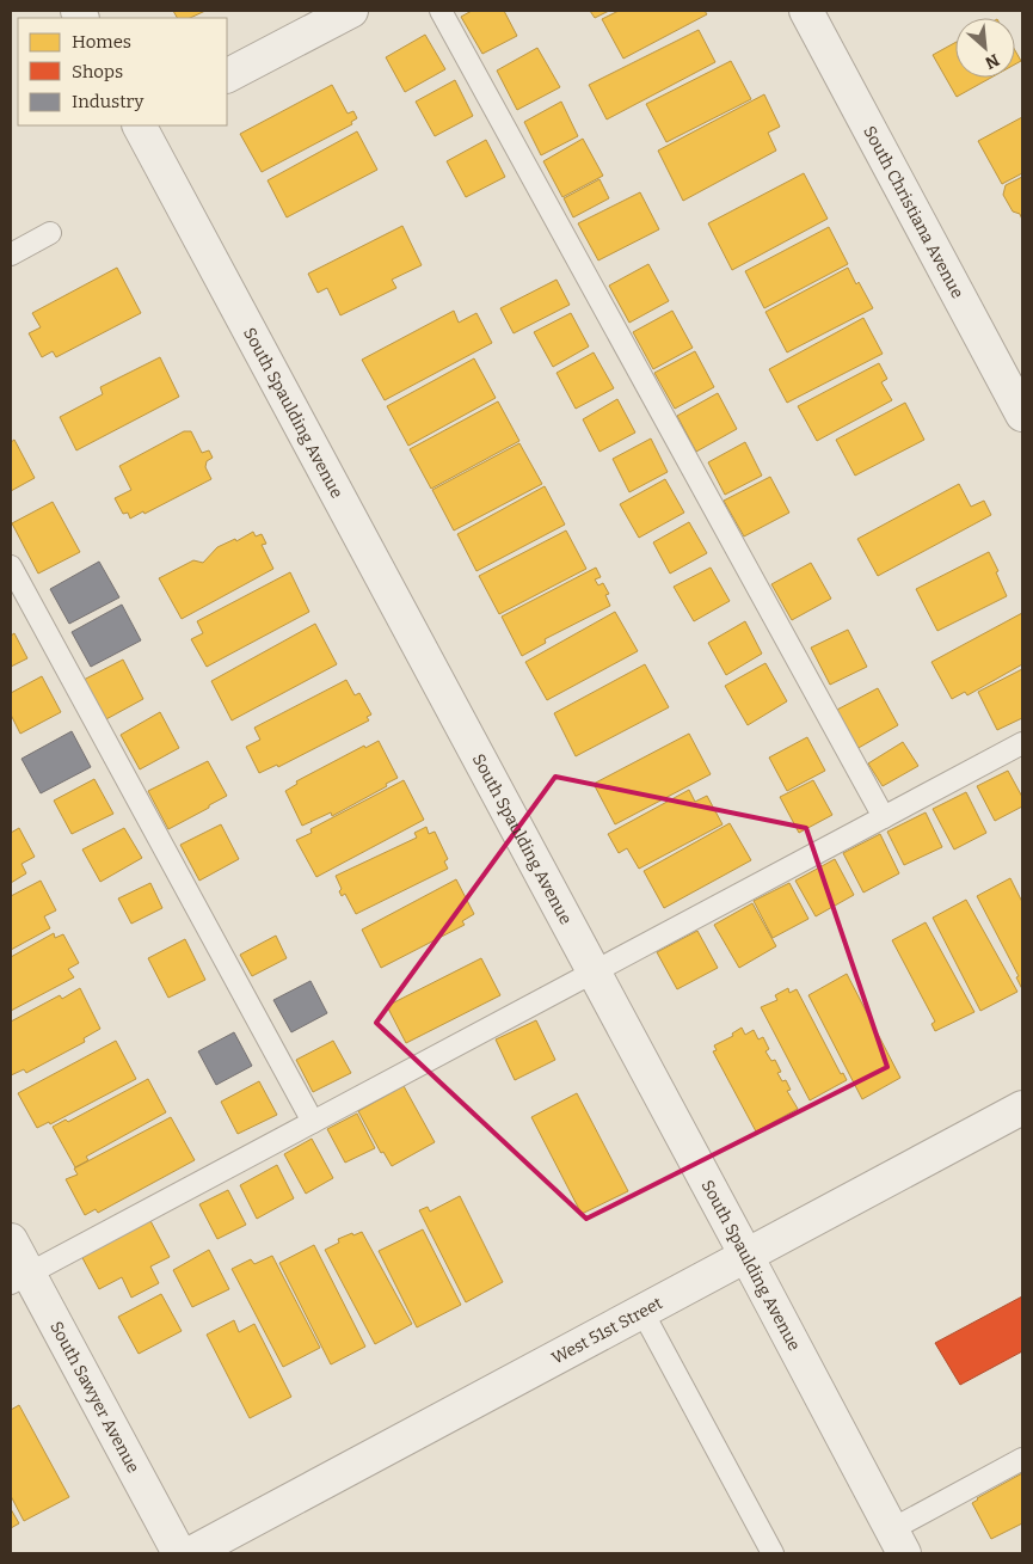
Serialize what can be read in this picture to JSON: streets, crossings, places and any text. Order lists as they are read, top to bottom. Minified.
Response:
{"streets":{"street":["South Christiana Avenue","South Spaulding Avenue","West 51st Street","South Sawyer Avenue"]},"crossings":[["South Spaulding Avenue","West 51st Street"]],"legend":["Homes","Shops","Industry"],"north":"bottom right"}
